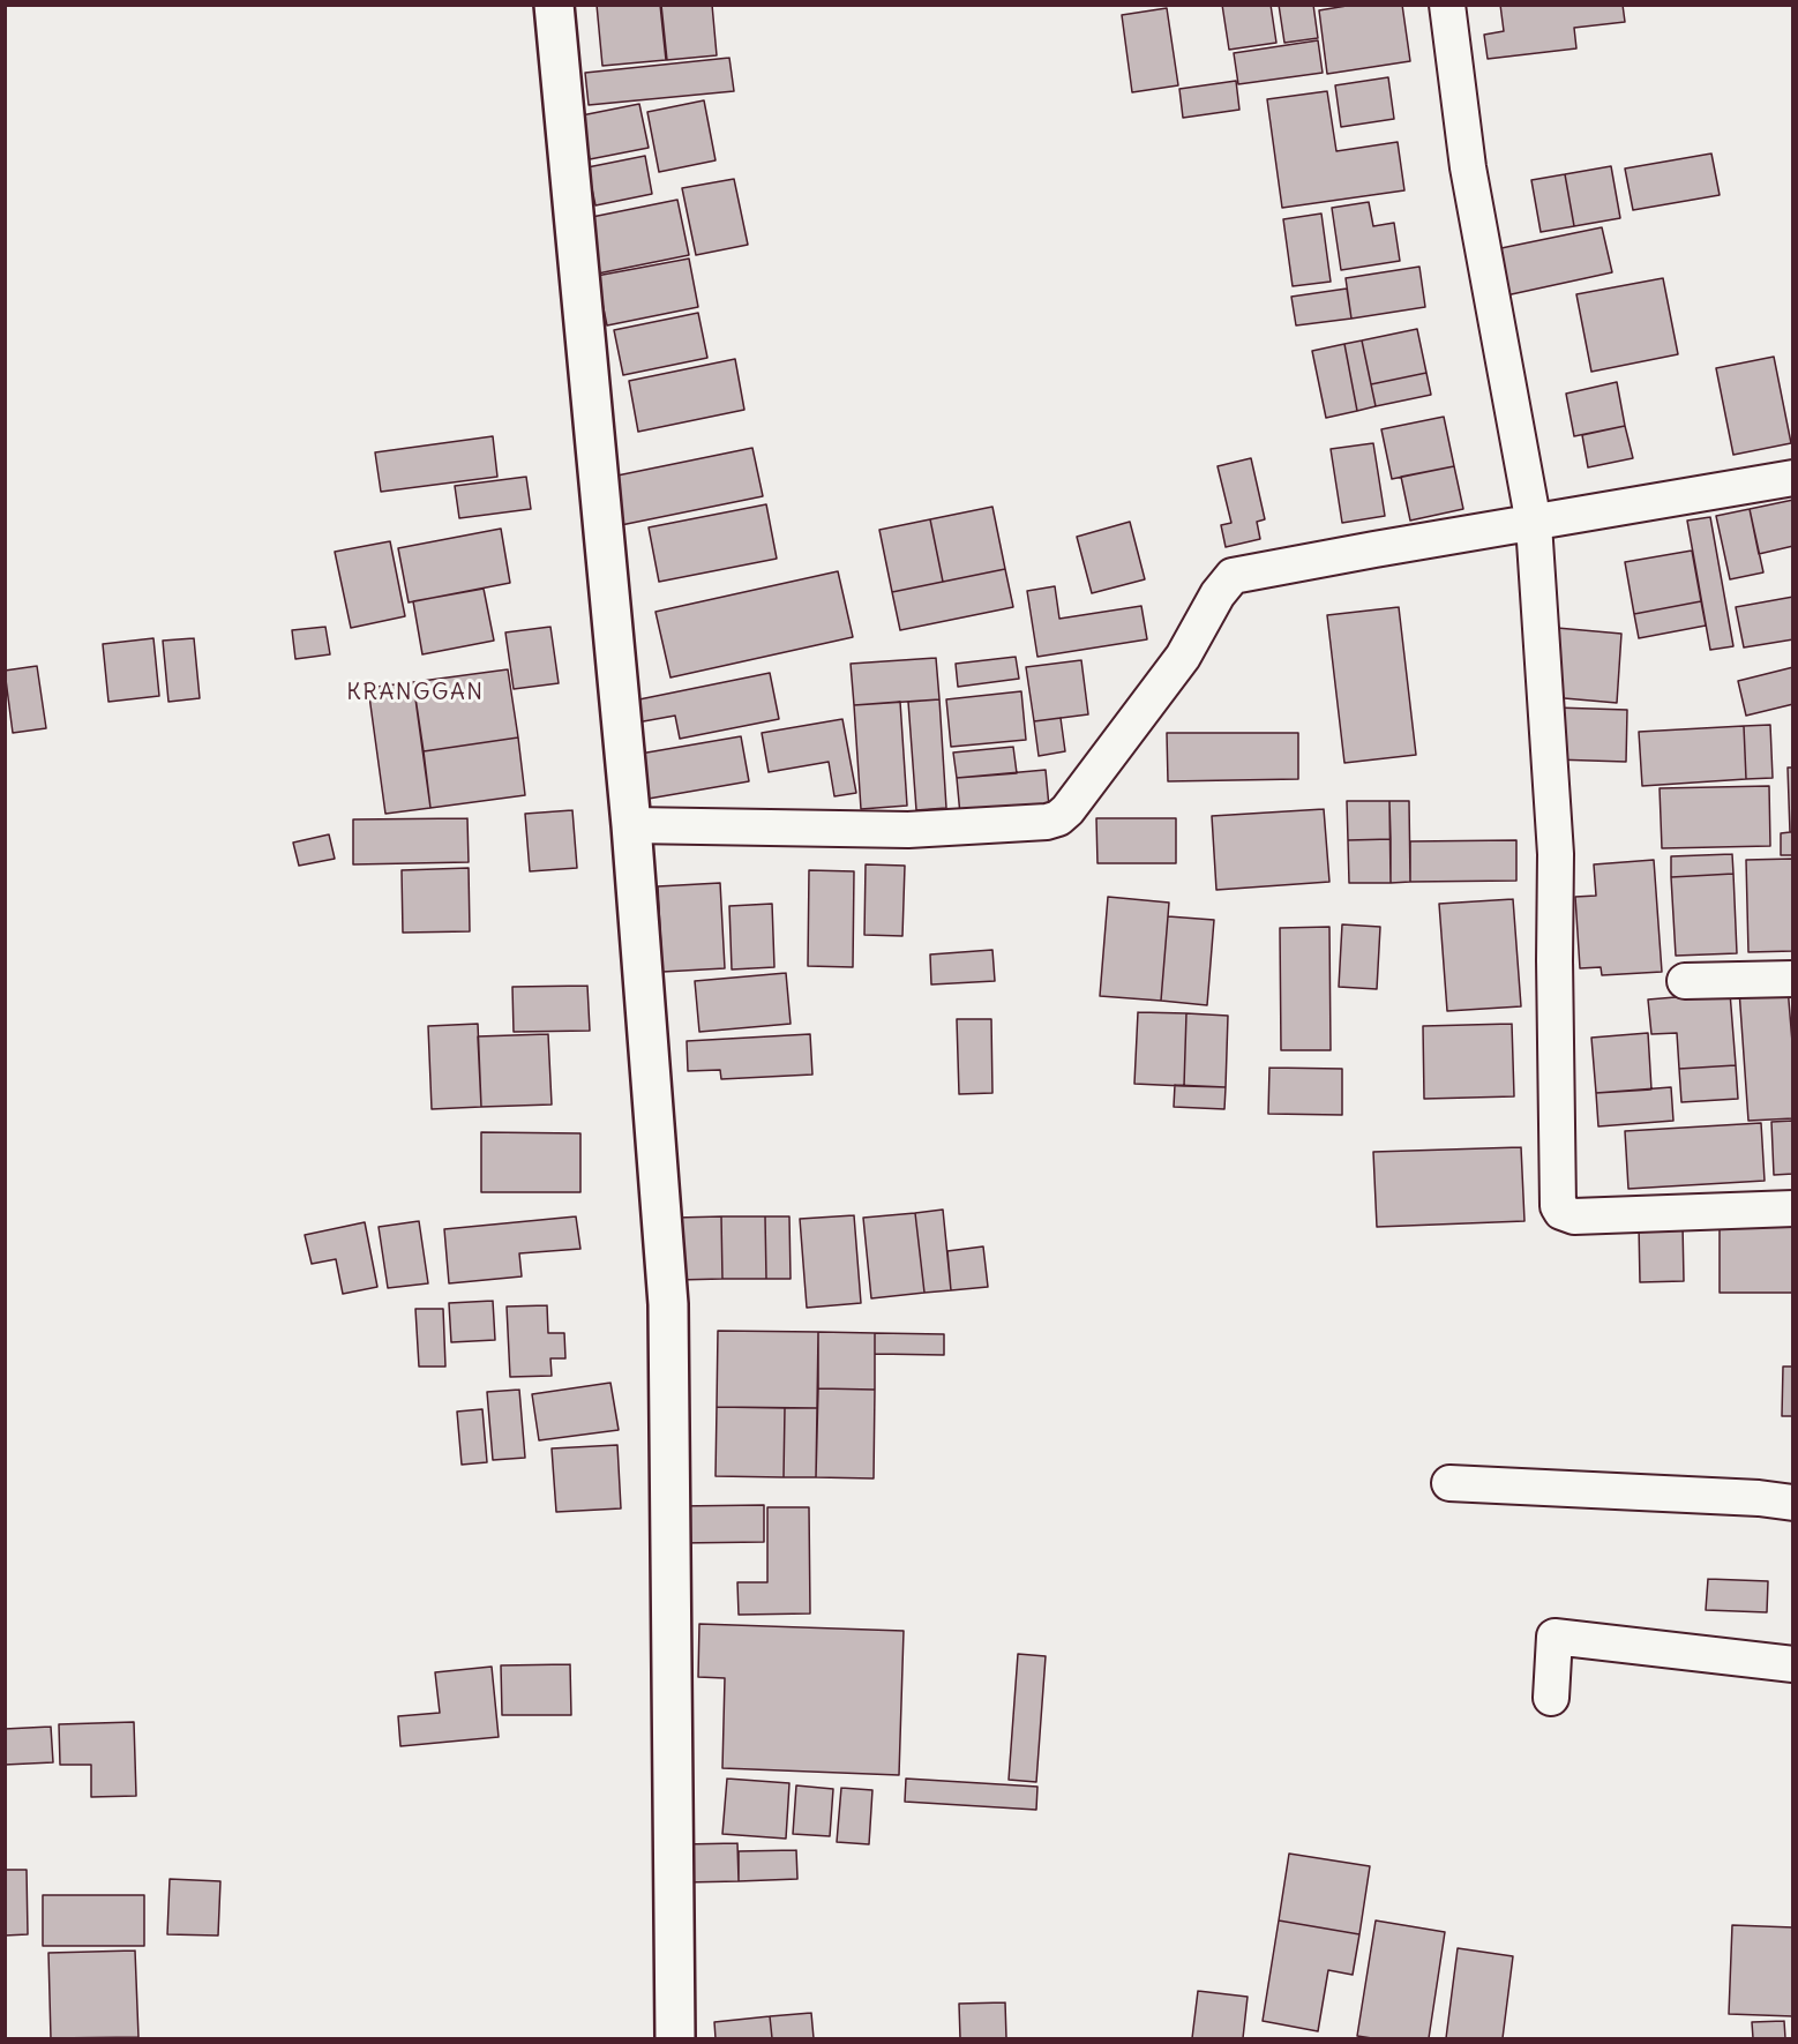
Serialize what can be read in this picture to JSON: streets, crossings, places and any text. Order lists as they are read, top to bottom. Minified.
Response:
{"districts":["KRANGGAN"]}
